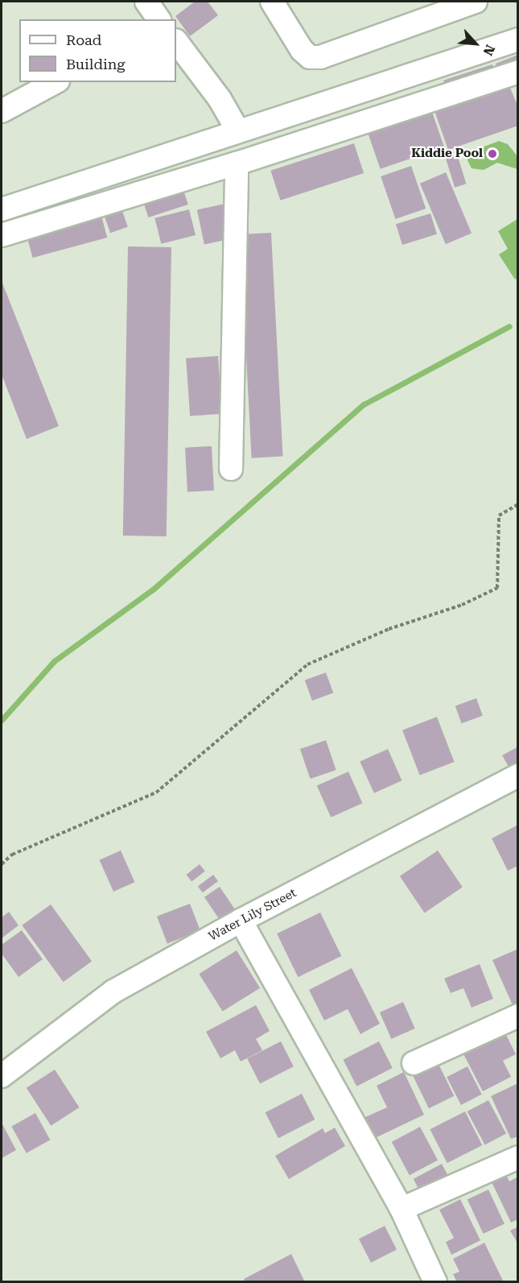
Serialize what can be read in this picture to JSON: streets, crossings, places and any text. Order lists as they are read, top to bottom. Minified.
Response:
{"streets":{"street":["Water Lily Street"]},"places":["Kiddie Pool"],"legend":["Road","Building"],"north":"bottom right"}
